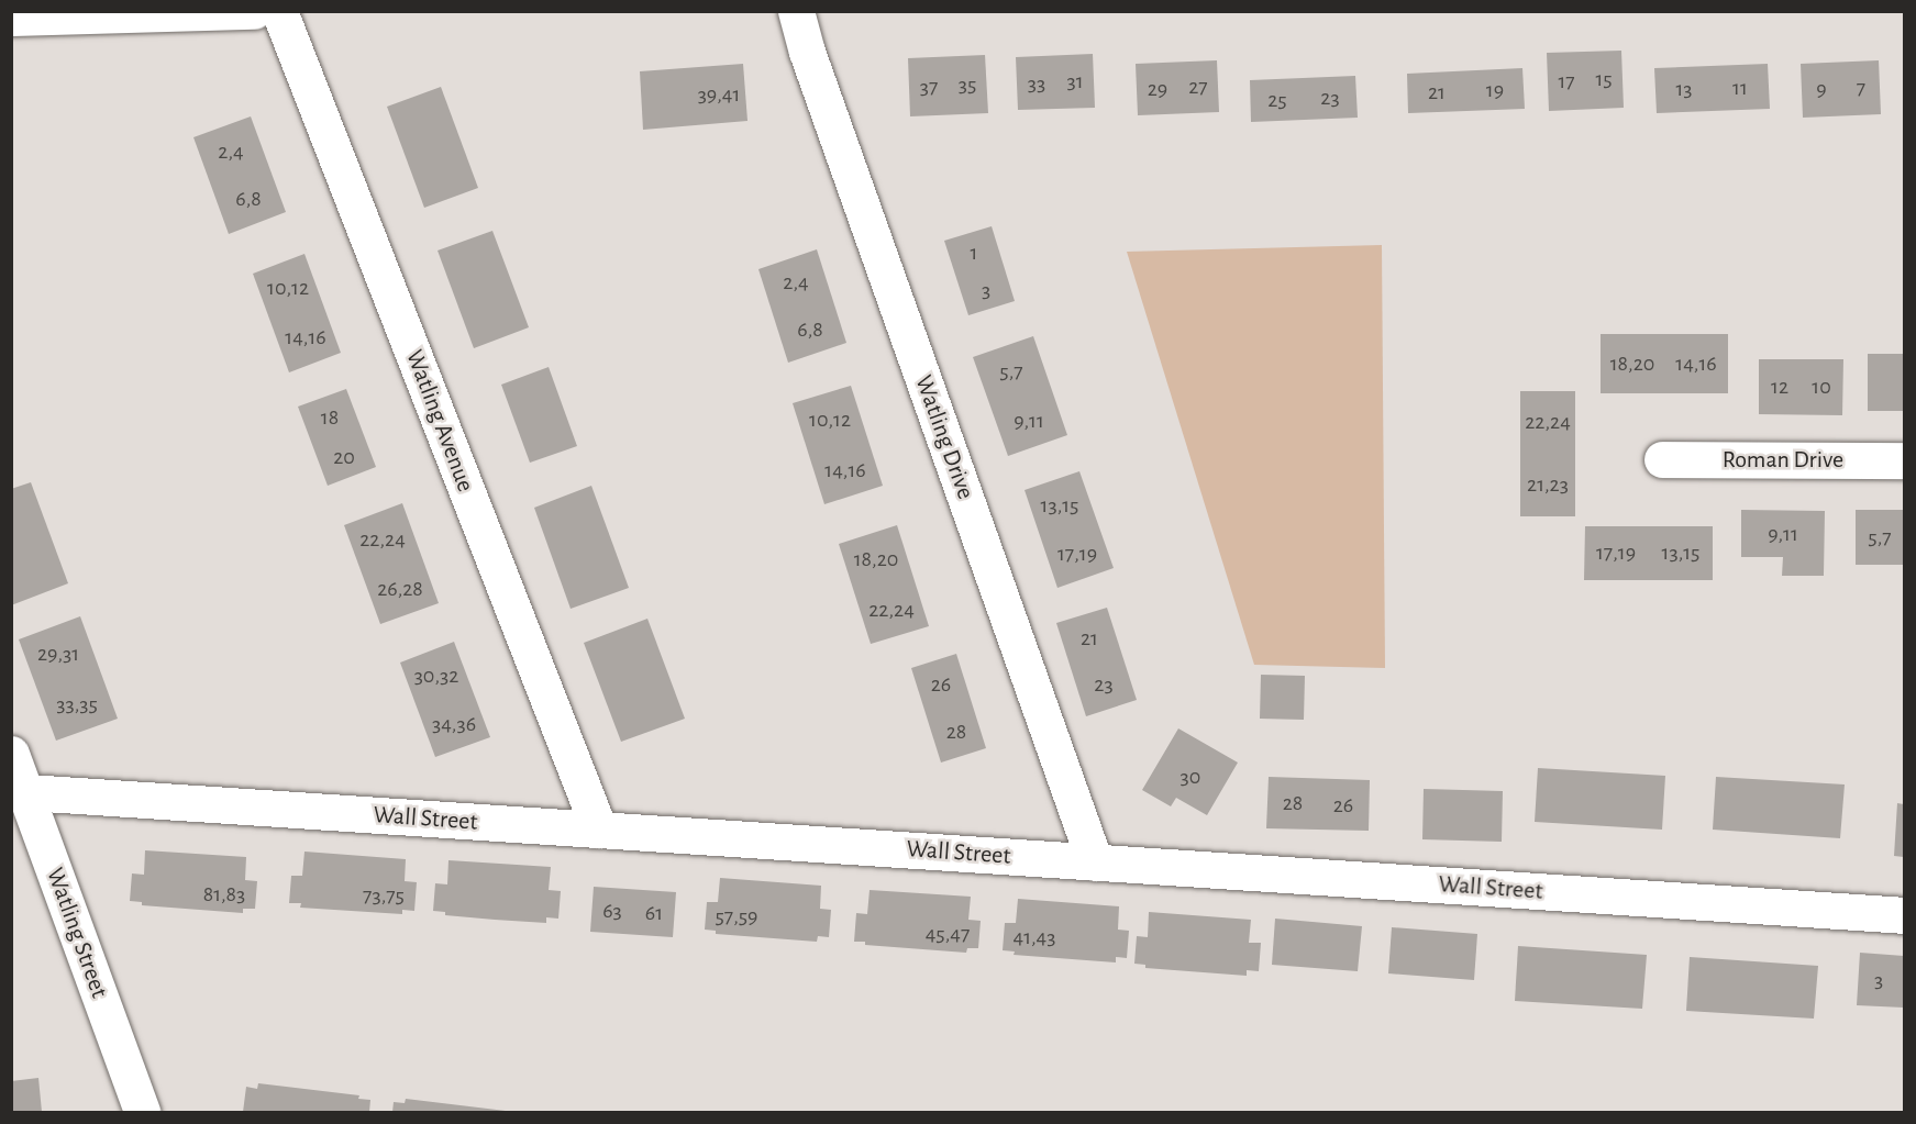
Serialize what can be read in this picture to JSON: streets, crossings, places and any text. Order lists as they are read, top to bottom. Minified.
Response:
{"streets":{"street":["Watling Avenue","Watling Drive","Roman Drive","Wall Street","Watling Street"]},"crossings":[["Watling Avenue","Wall Street"],["Watling Drive","Wall Street"],["Wall Street","Watling Street"]],"house_numbers":["15","31","17","33","35","37","27","11","7","29","13","9","19","21","39,41","23","25","2,4","6,8","1","2,4","10,12","3","6,8","14,16","18,20","14,16","5,7","12","10","18","10,12","9,11","22,24","20","14,16","21,23","13,15","9,11","5,7","22,24","17,19","13,15","17,19","18,20","26,28","22,24","21","29,31","30,32","26","23","33,35","34,36","28","30","28","26","81,83","73,75","63","61","57,59","45,47","41,43","3"]}
